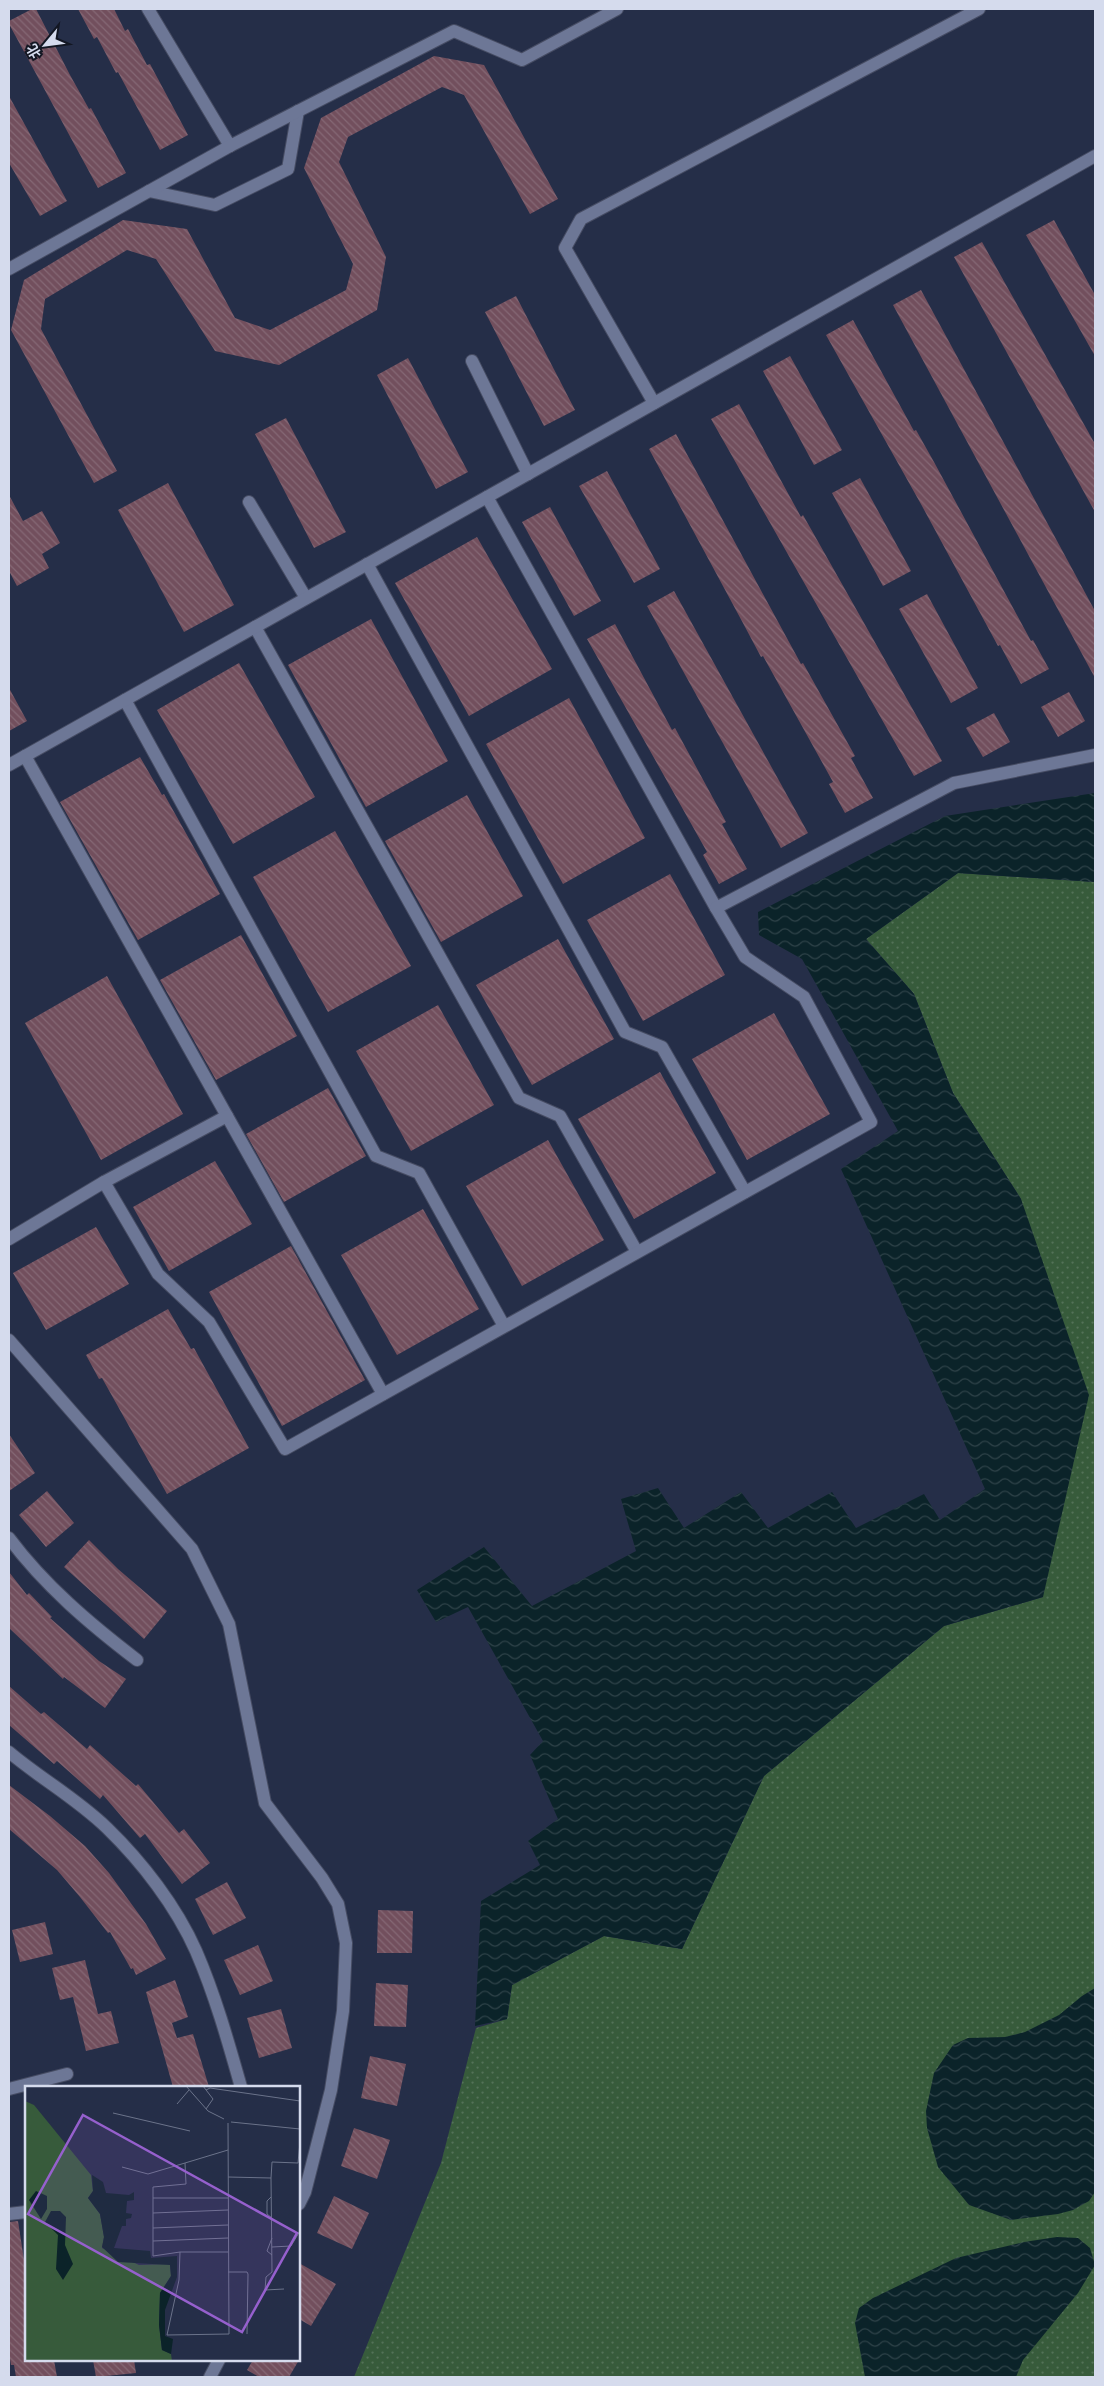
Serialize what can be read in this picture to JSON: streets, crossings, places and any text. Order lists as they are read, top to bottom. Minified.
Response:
{"north":"bottom left"}
